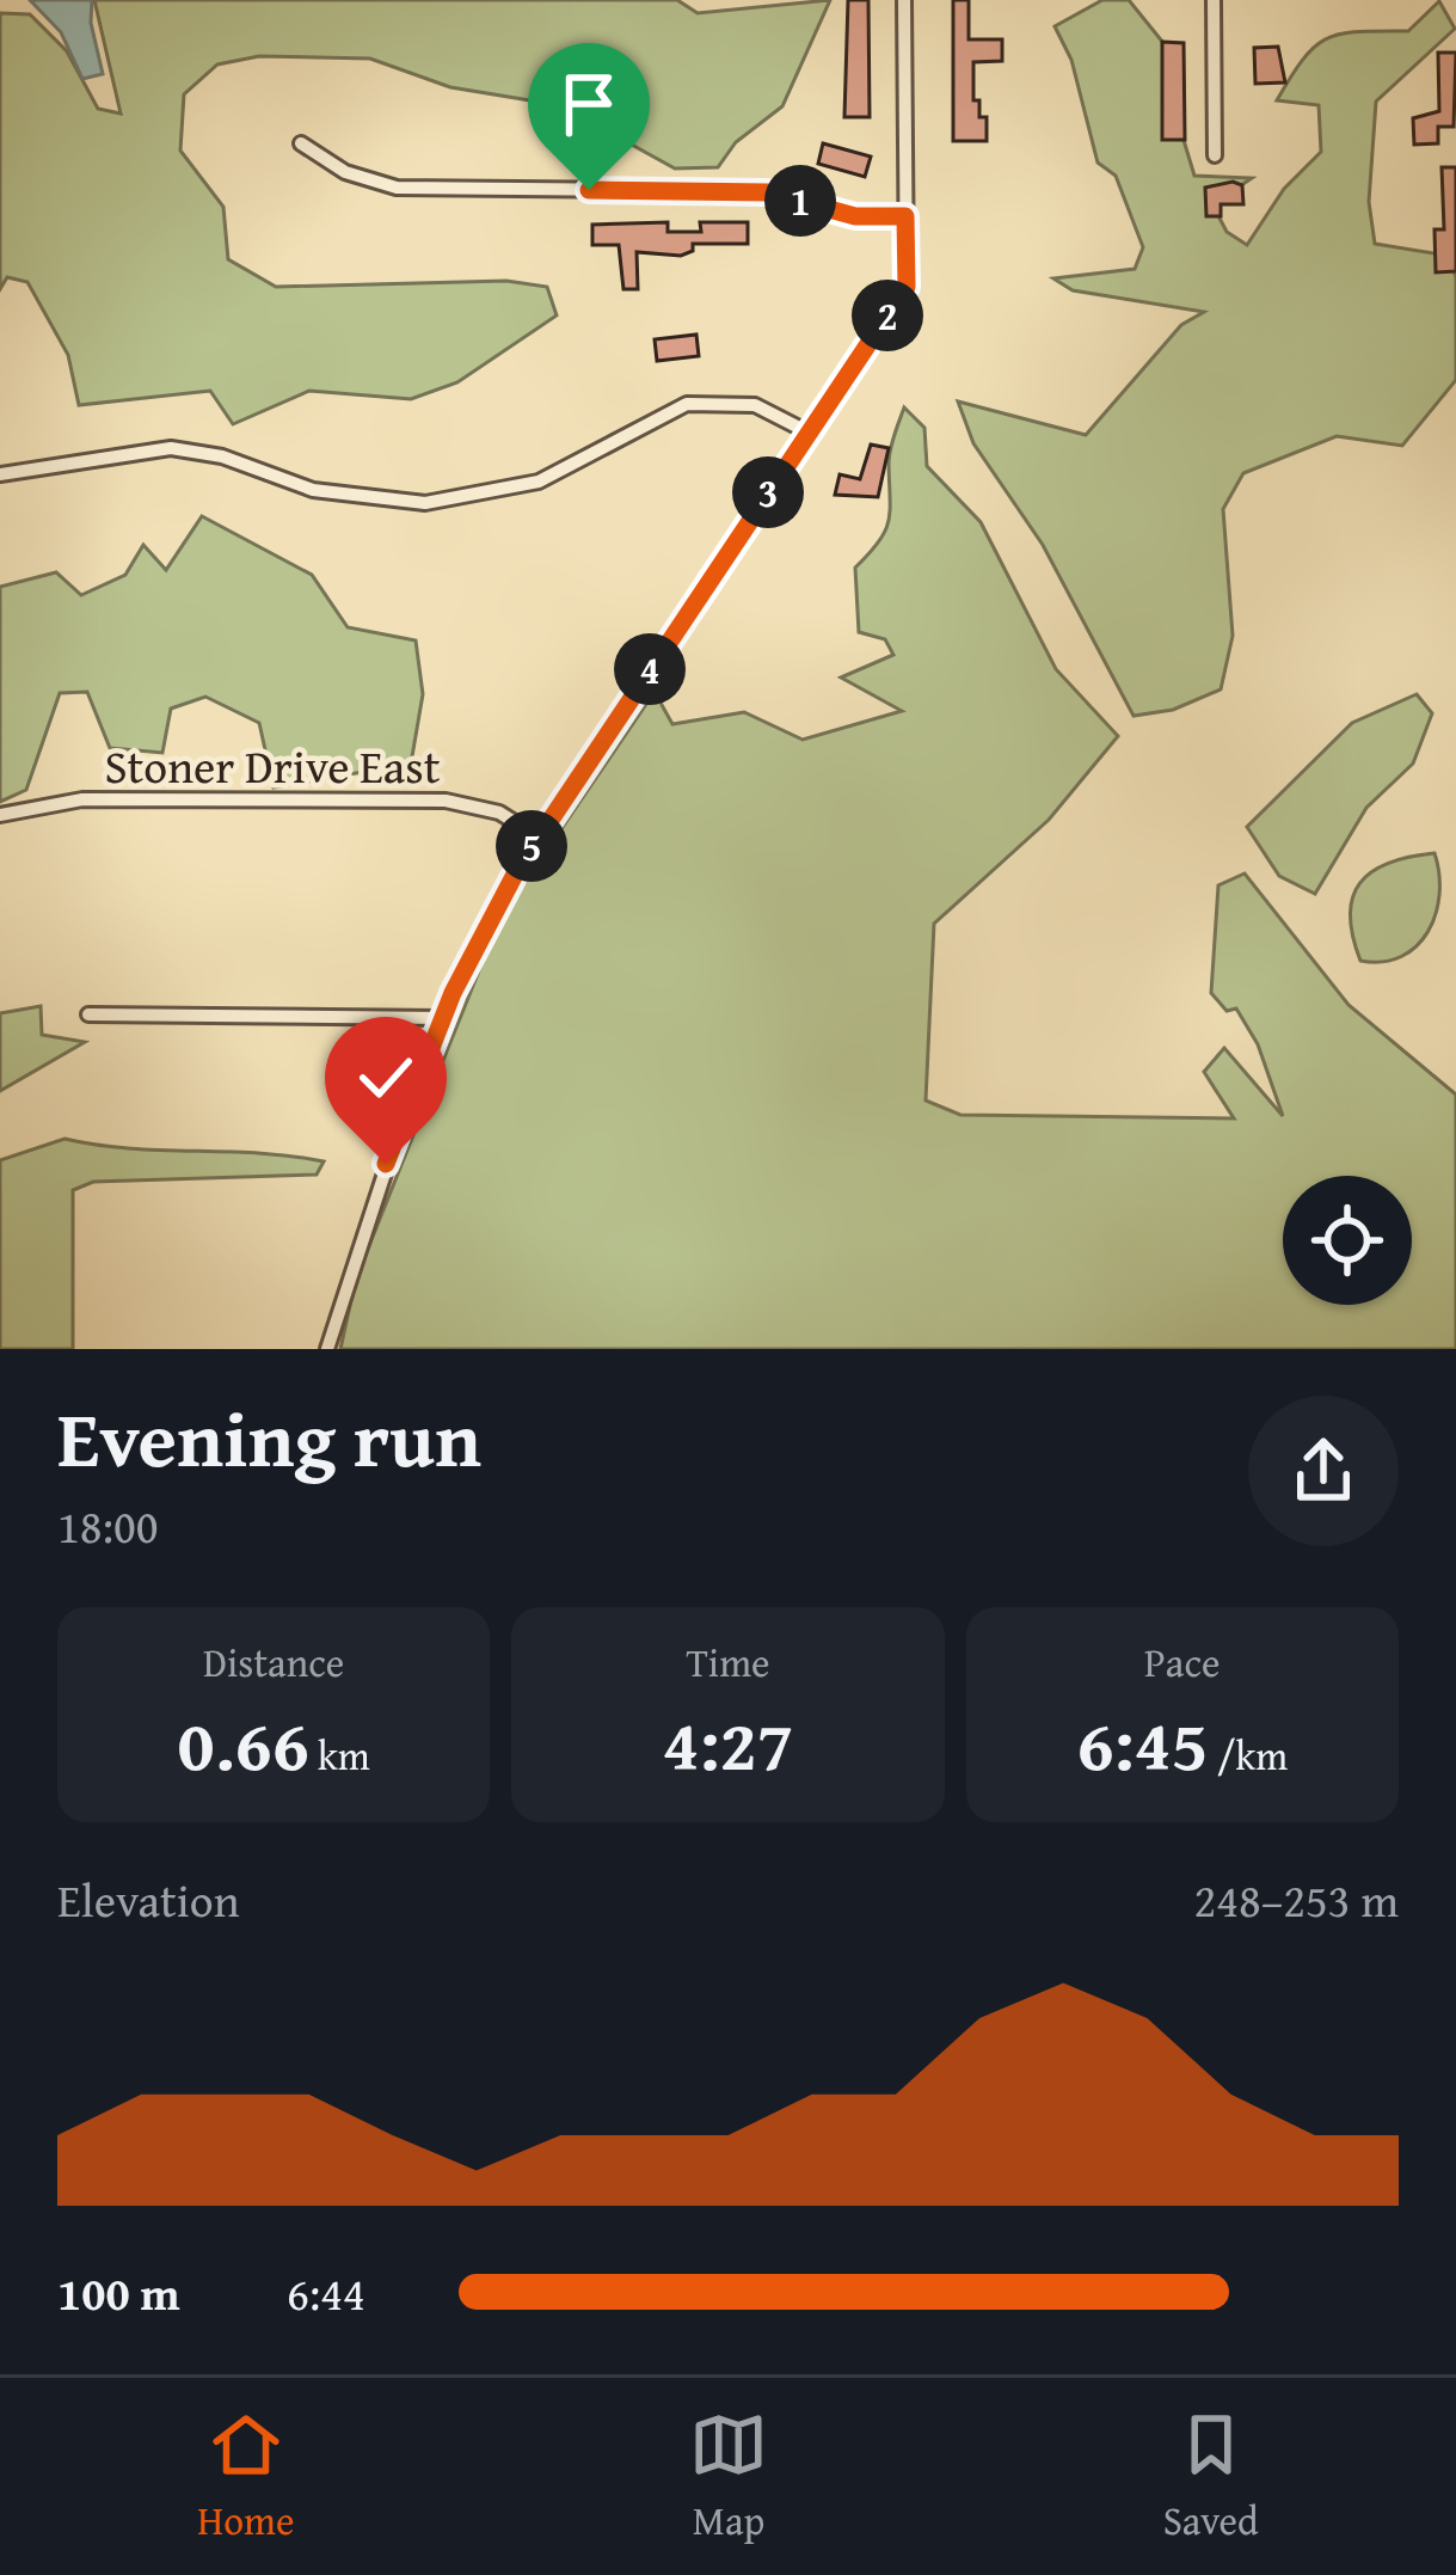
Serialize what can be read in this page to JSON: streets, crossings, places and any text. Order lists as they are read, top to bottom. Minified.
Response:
{"streets":{"street":["Stoner Drive East"]},"page":{"pins":["1","2","3","4","5"],"heading":["Evening run","18:00"],"stats":[["Distance","0.66 km"],["Time","4:27"],["Pace","6:45 /km"]],"chart":["Elevation","248–253 m"],"list":[{"name":"100 m","note":"6:44"}],"tabs":["Home","Map","Saved"]}}
